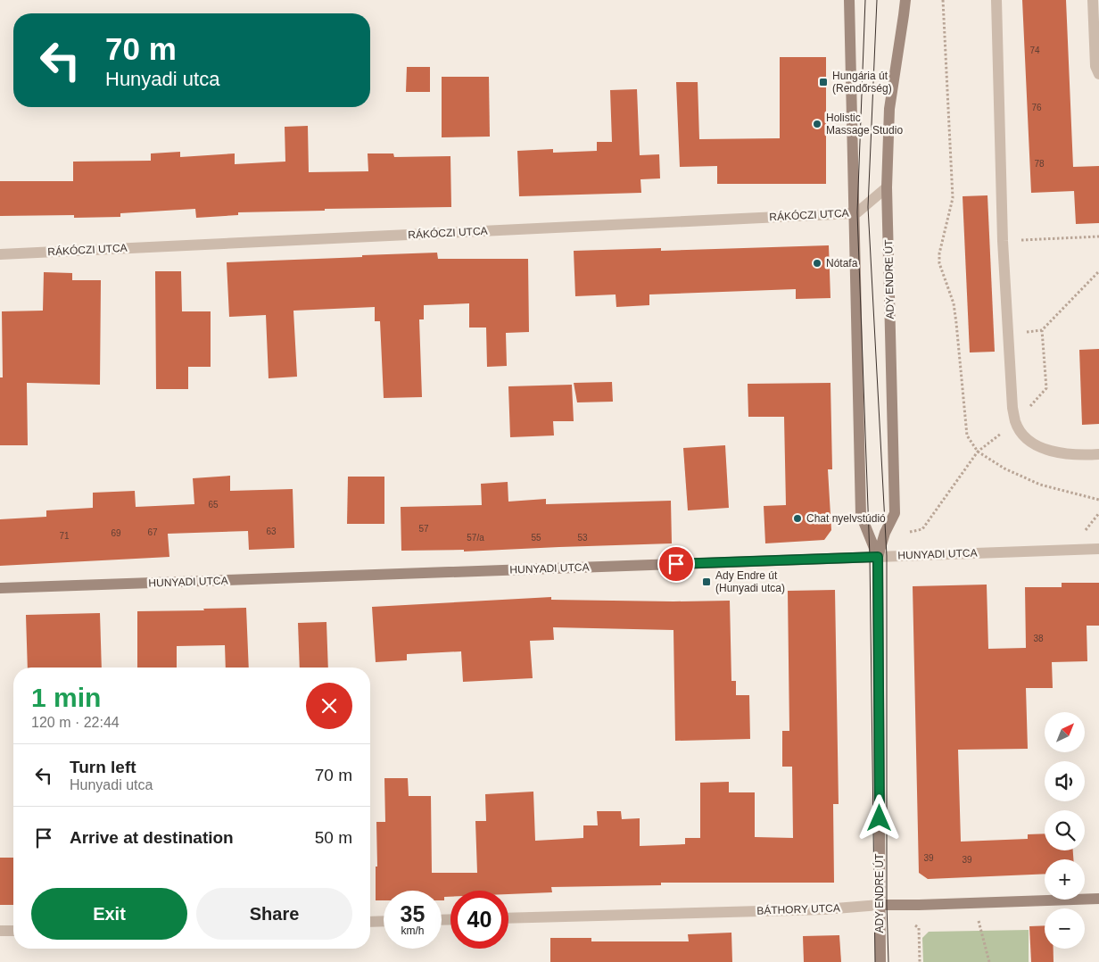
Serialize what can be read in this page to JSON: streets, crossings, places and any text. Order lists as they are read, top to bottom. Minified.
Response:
{"streets":{"street":["RÁKÓCZI UTCA","ADY ENDRE ÚT","HUNYADI UTCA","BÁTHORY UTCA"]},"crossings":[["RÁKÓCZI UTCA","ADY ENDRE ÚT"],["ADY ENDRE ÚT","HUNYADI UTCA"],["ADY ENDRE ÚT","BÁTHORY UTCA"]],"places":{"transit":["Hungária út (Rendőrség)","Ady Endre út (Hunyadi utca)"],"other":["Holistic Massage Studio","Nótafa","Chat nyelvstúdió"]},"house_numbers":["74","76","78","65","57","63","67","69","71","57/a","55","53","38","39","39"],"north":"top right","page":{"turn":["70 m","Hunyadi utca"],"heading":["1 min","120 m · 22:44"],"map_buttons":["+","−"],"list":[{"name":"Turn left","note":"Hunyadi utca","value":"70 m"},{"name":"Arrive at destination","value":"50 m"}],"buttons":["Exit","Share"],"speed":"35 km/h","limit":"40"}}
